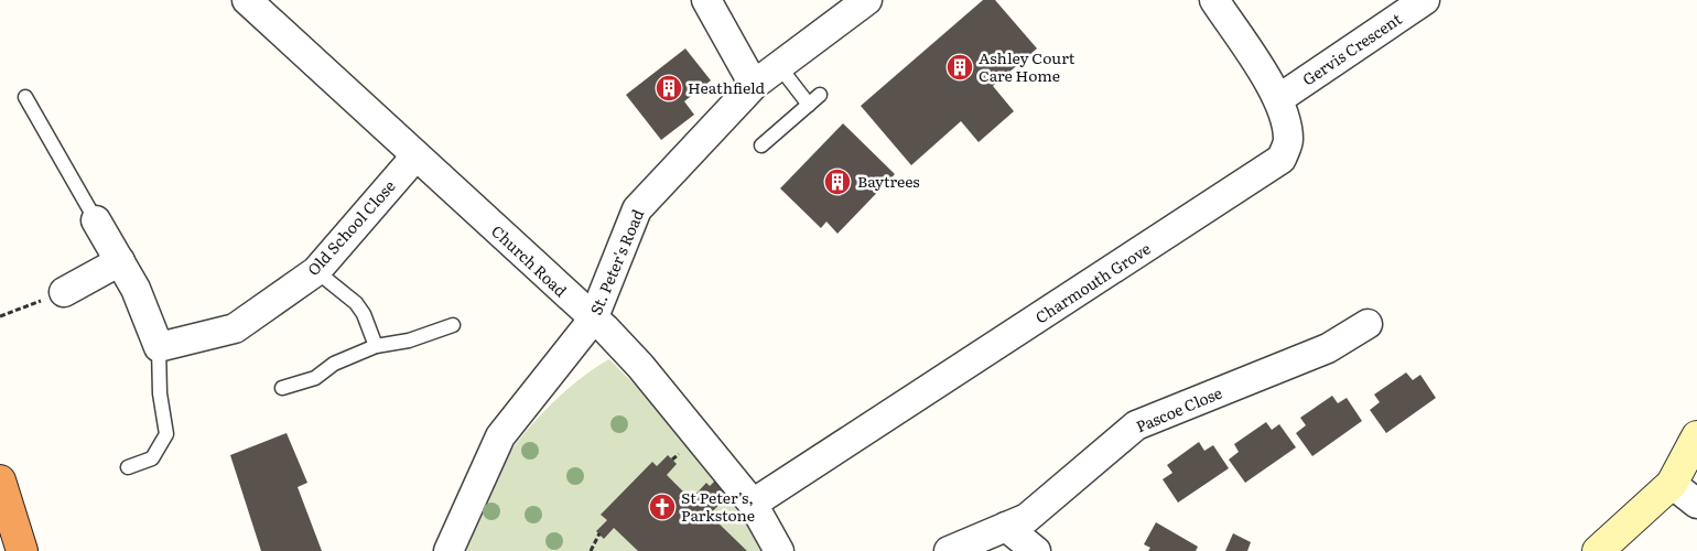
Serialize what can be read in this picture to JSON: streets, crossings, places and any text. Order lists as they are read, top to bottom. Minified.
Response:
{"streets":{"street":["Gervis Crescent","Old School Close","Church Road","St. Peter's Road","Charmouth Grove","Pascoe Close"]},"crossings":[["Gervis Crescent","Charmouth Grove"],["Old School Close","Church Road"],["Church Road","St. Peter's Road"],["Church Road","Charmouth Grove"]],"places":{"building":["Ashley Court Care Home","Heathfield","Baytrees"],"church":["St Peter’s, Parkstone"]}}
